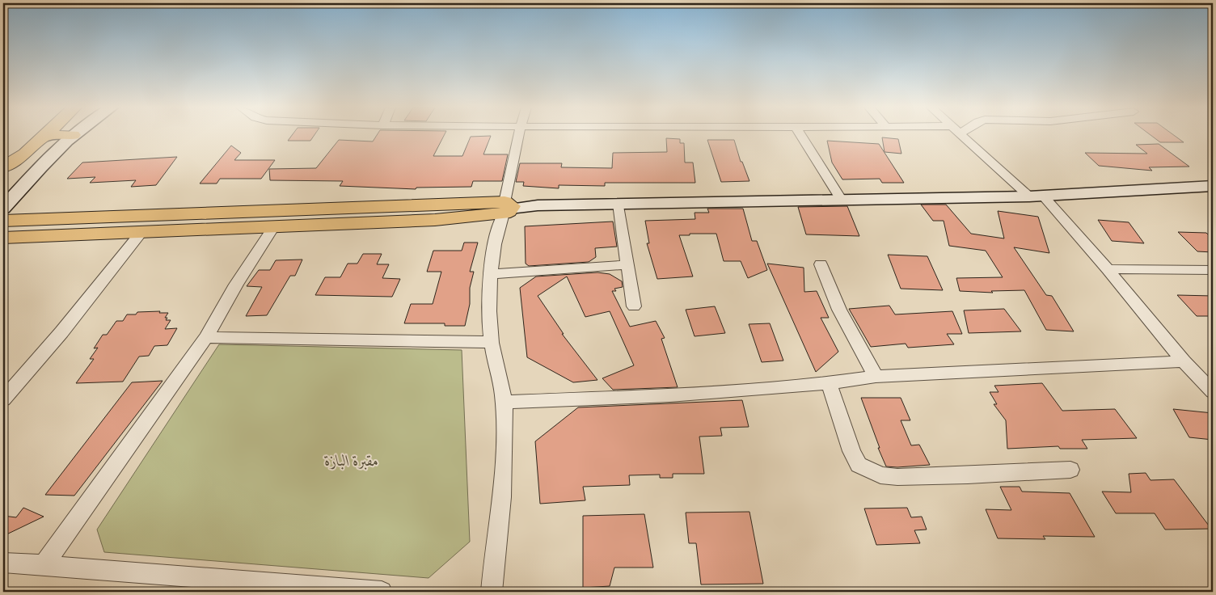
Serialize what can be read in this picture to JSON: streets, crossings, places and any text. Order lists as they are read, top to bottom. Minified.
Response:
{"parks":["مقبرة البازة"]}
